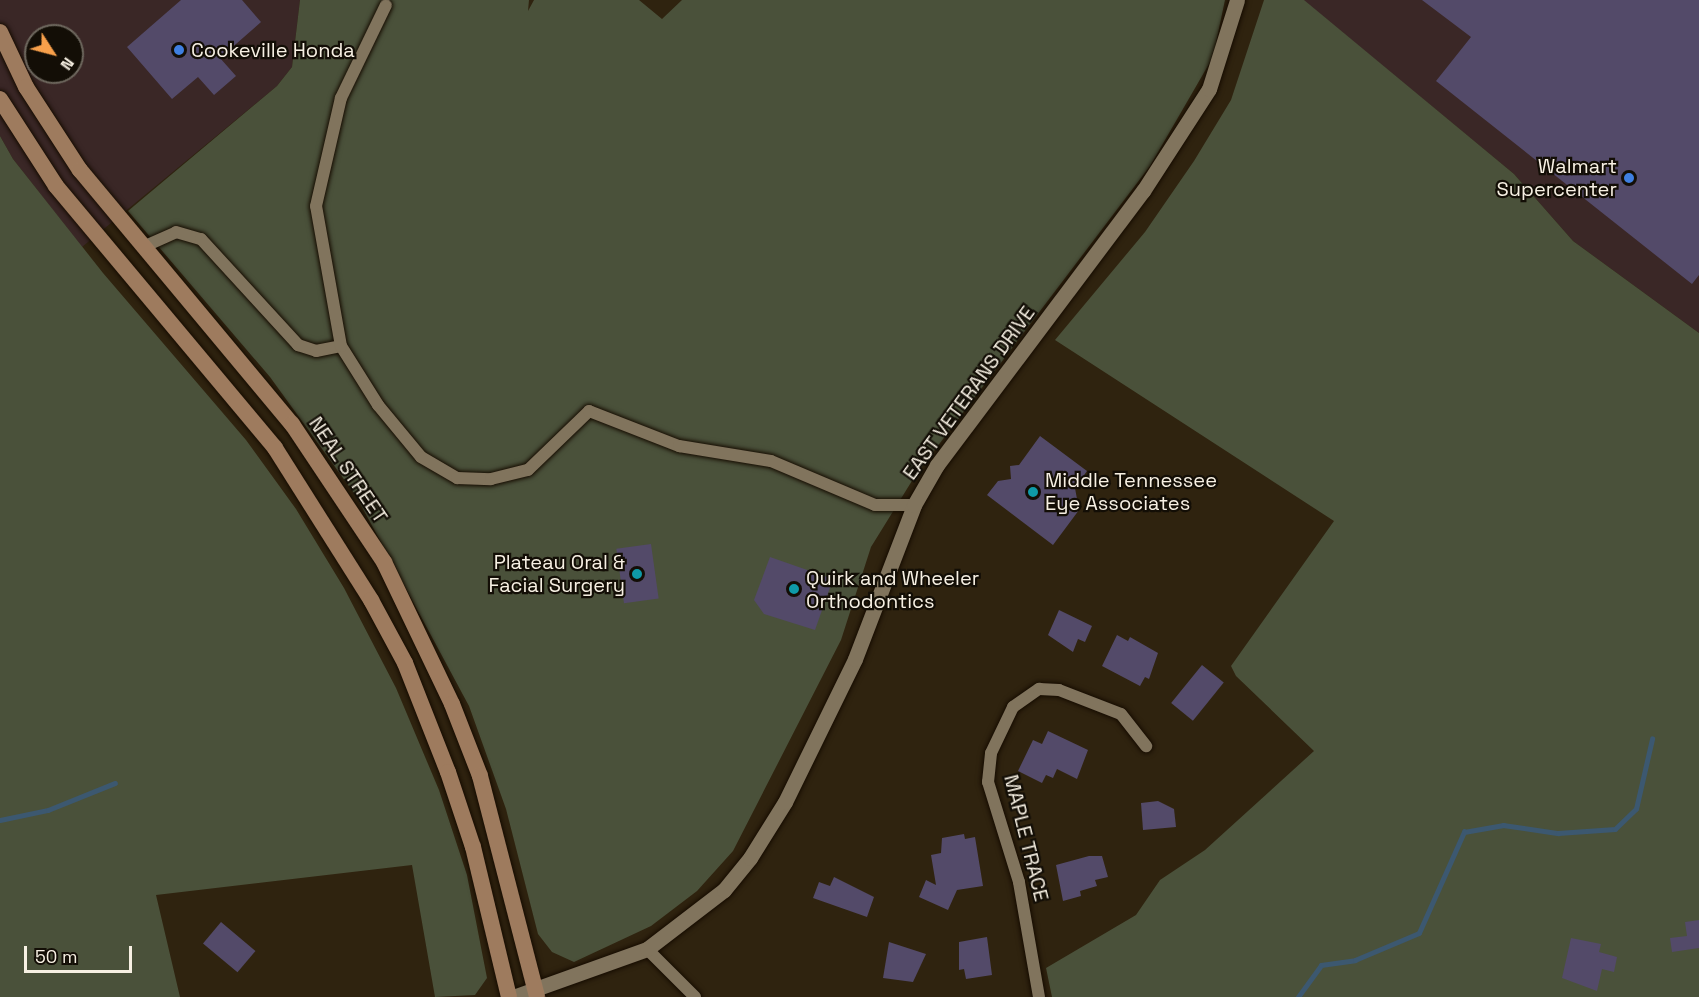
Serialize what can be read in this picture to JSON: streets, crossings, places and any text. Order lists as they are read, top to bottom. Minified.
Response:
{"streets":{"main road":["NEAL STREET"],"street":["EAST VETERANS DRIVE","MAPLE TRACE"]},"crossings":[["EAST VETERANS DRIVE","NEAL STREET"]],"places":["Cookeville Honda","Walmart Supercenter","Middle Tennessee Eye Associates","Plateau Oral & Facial Surgery","Quirk and Wheeler Orthodontics"],"scale_bar":"50 m","north":"bottom right"}
